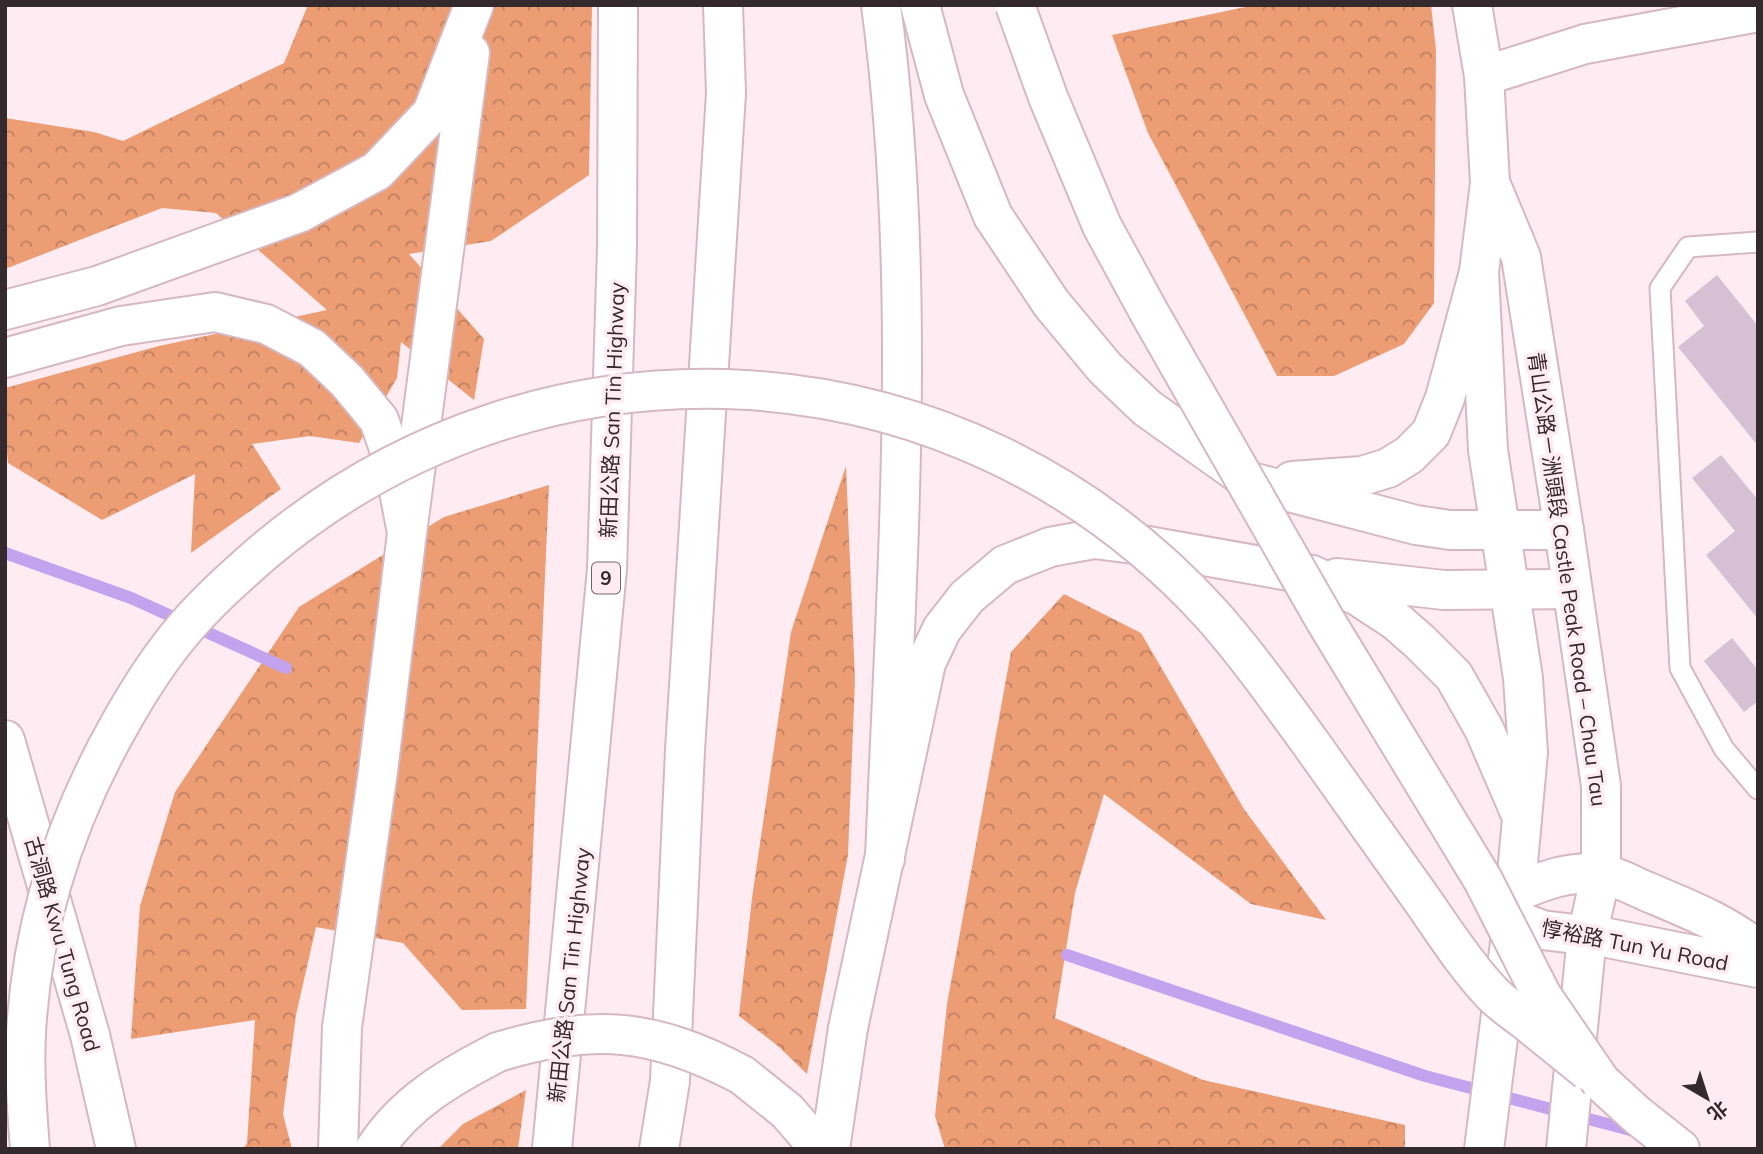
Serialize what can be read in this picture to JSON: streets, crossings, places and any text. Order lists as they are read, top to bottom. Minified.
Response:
{"streets":{"main road":["新田公路 San Tin Highway","9","青山公路－洲頭段 Castle Peak Road – Chau Tau","古洞路 Kwu Tung Road","惇裕路 Tun Yu Road"]},"crossings":[["青山公路－洲頭段 Castle Peak Road – Chau Tau","惇裕路 Tun Yu Road"]],"north":"bottom right"}
